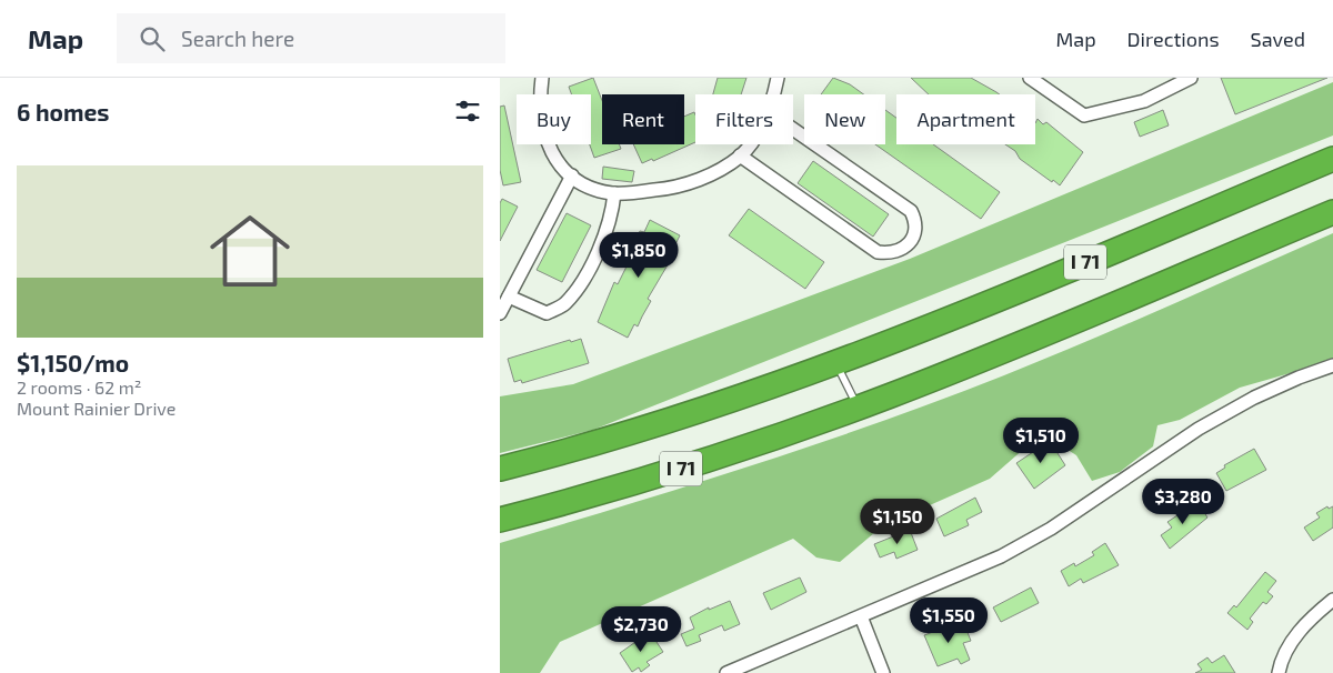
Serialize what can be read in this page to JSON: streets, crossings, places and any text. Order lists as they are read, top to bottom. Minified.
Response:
{"streets":{"highway":["I 71"]},"page":{"header":"Map","search":"Search here","nav":["Map","Directions","Saved"],"heading":"6 homes","chip":["Buy","Rent","Filters","New","Apartment"],"list":[{"name":"$1,150/mo","note":"2 rooms · 62 m² · Mount Rainier Drive"}],"price":["$1,850","$1,510","$3,280","$1,150","$1,550","$2,730"]}}
